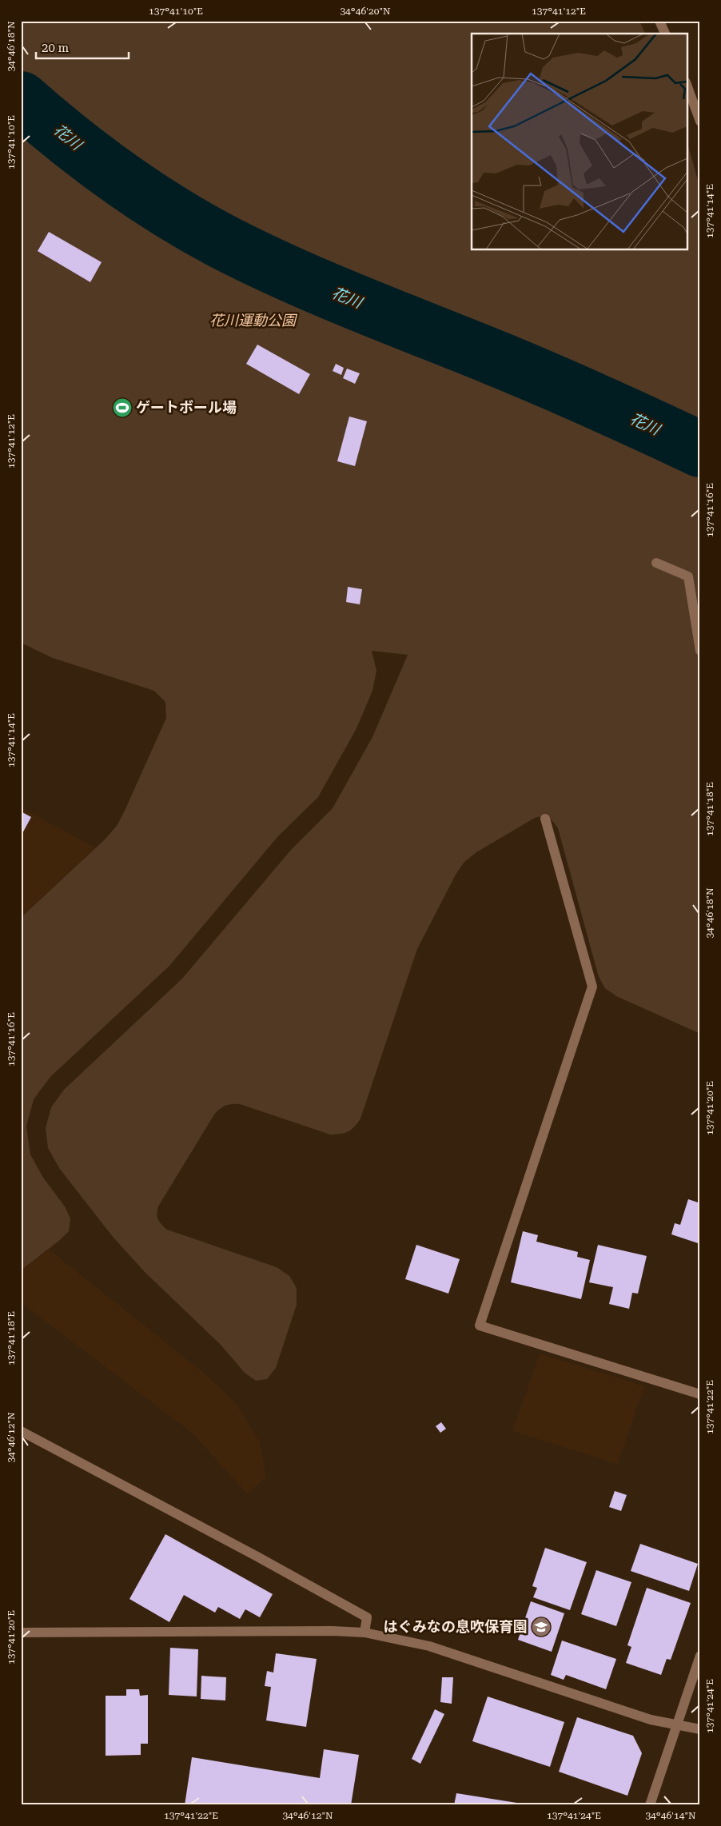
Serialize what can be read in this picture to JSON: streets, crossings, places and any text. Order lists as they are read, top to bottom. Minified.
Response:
{"water":["花川"],"parks":["花川運動公園"],"places":{"sports":["ゲートボール場"],"school or university":["はぐみなの息吹保育園"]},"scale_bar":"20 m","coordinates":["137°41'10\"E","34°46'20\"N","137°41'12\"E","34°46'18\"N","137°41'14\"E","137°41'16\"E","137°41'18\"E","137°41'20\"E","137°41'22\"E","34°46'12\"N","137°41'24\"E","34°46'14\"N"]}
